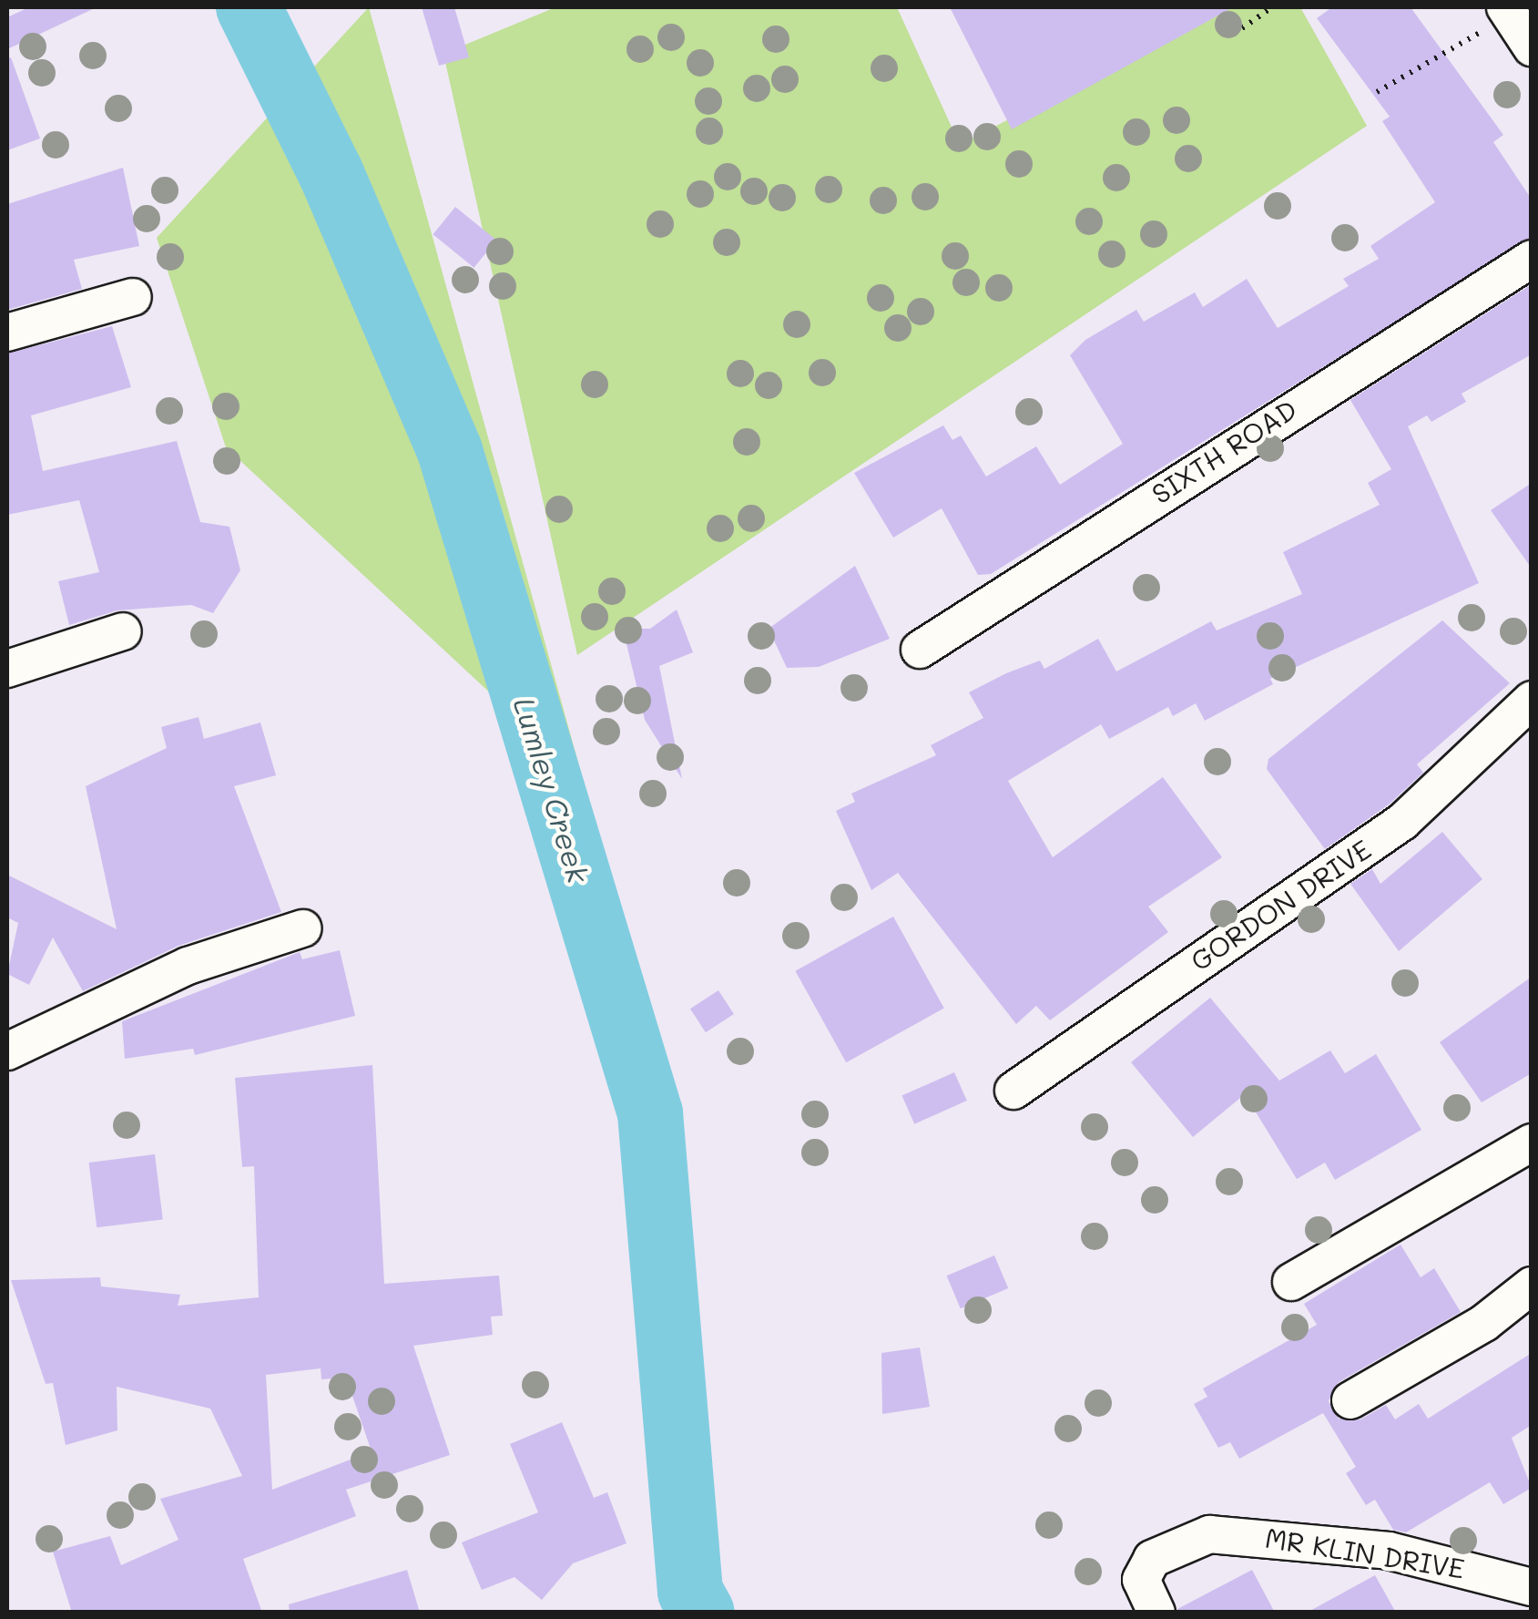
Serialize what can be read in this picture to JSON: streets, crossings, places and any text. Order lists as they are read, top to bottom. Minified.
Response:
{"streets":{"street":["SIXTH ROAD","GORDON DRIVE","MR KLIN DRIVE"]},"water":["Lumley Creek"]}
